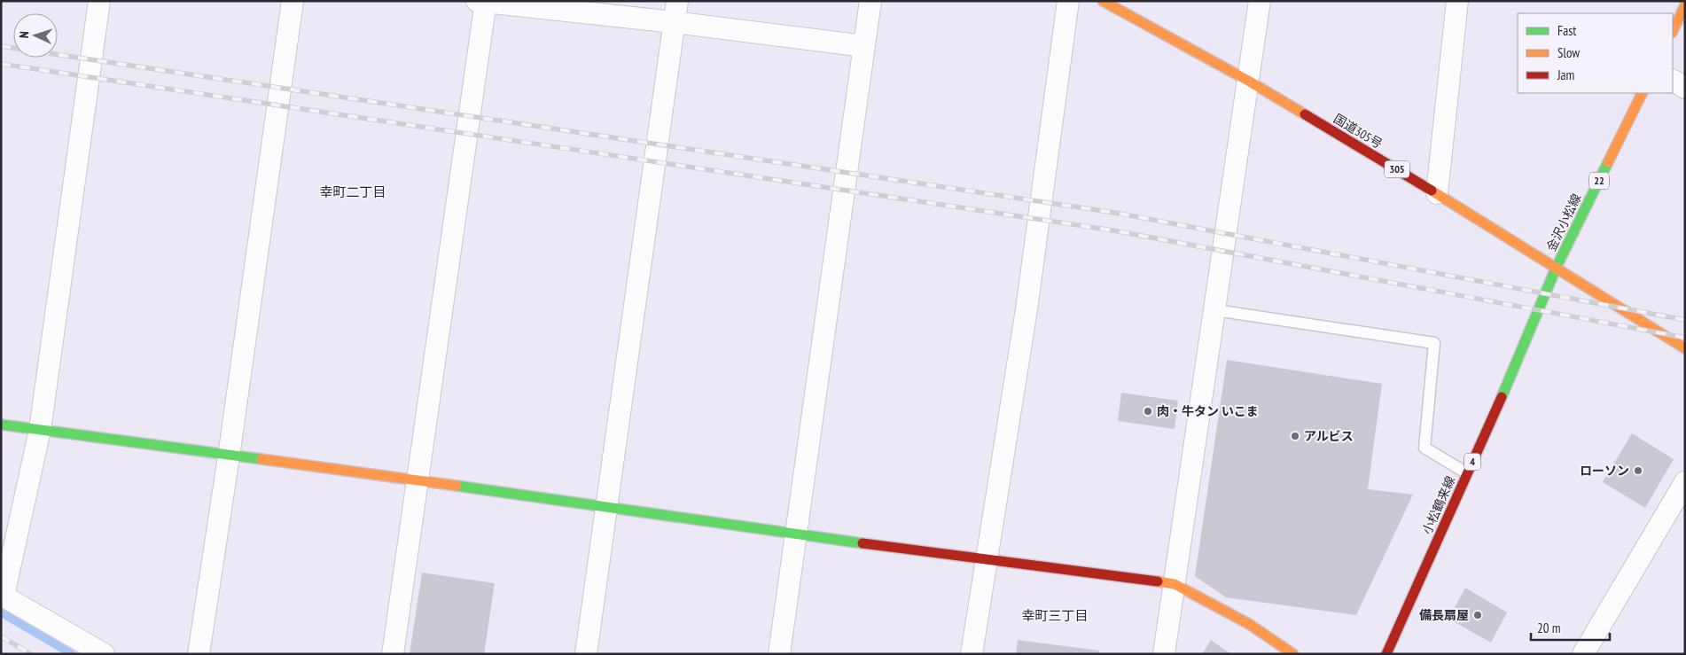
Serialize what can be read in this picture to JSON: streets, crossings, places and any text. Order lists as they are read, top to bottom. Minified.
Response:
{"streets":{"main road":["国道305号","305","22","金沢小松線","4","小松鶴来線"]},"crossings":[["国道305号","金沢小松線"],["国道305号","小松鶴来線"],["金沢小松線","小松鶴来線"]],"districts":["幸町二丁目","幸町三丁目"],"places":["肉・牛タン いこま","アルビス","ローソン","備長扇屋"],"legend":["Fast","Slow","Jam"],"scale_bar":"20 m","north":"left"}
